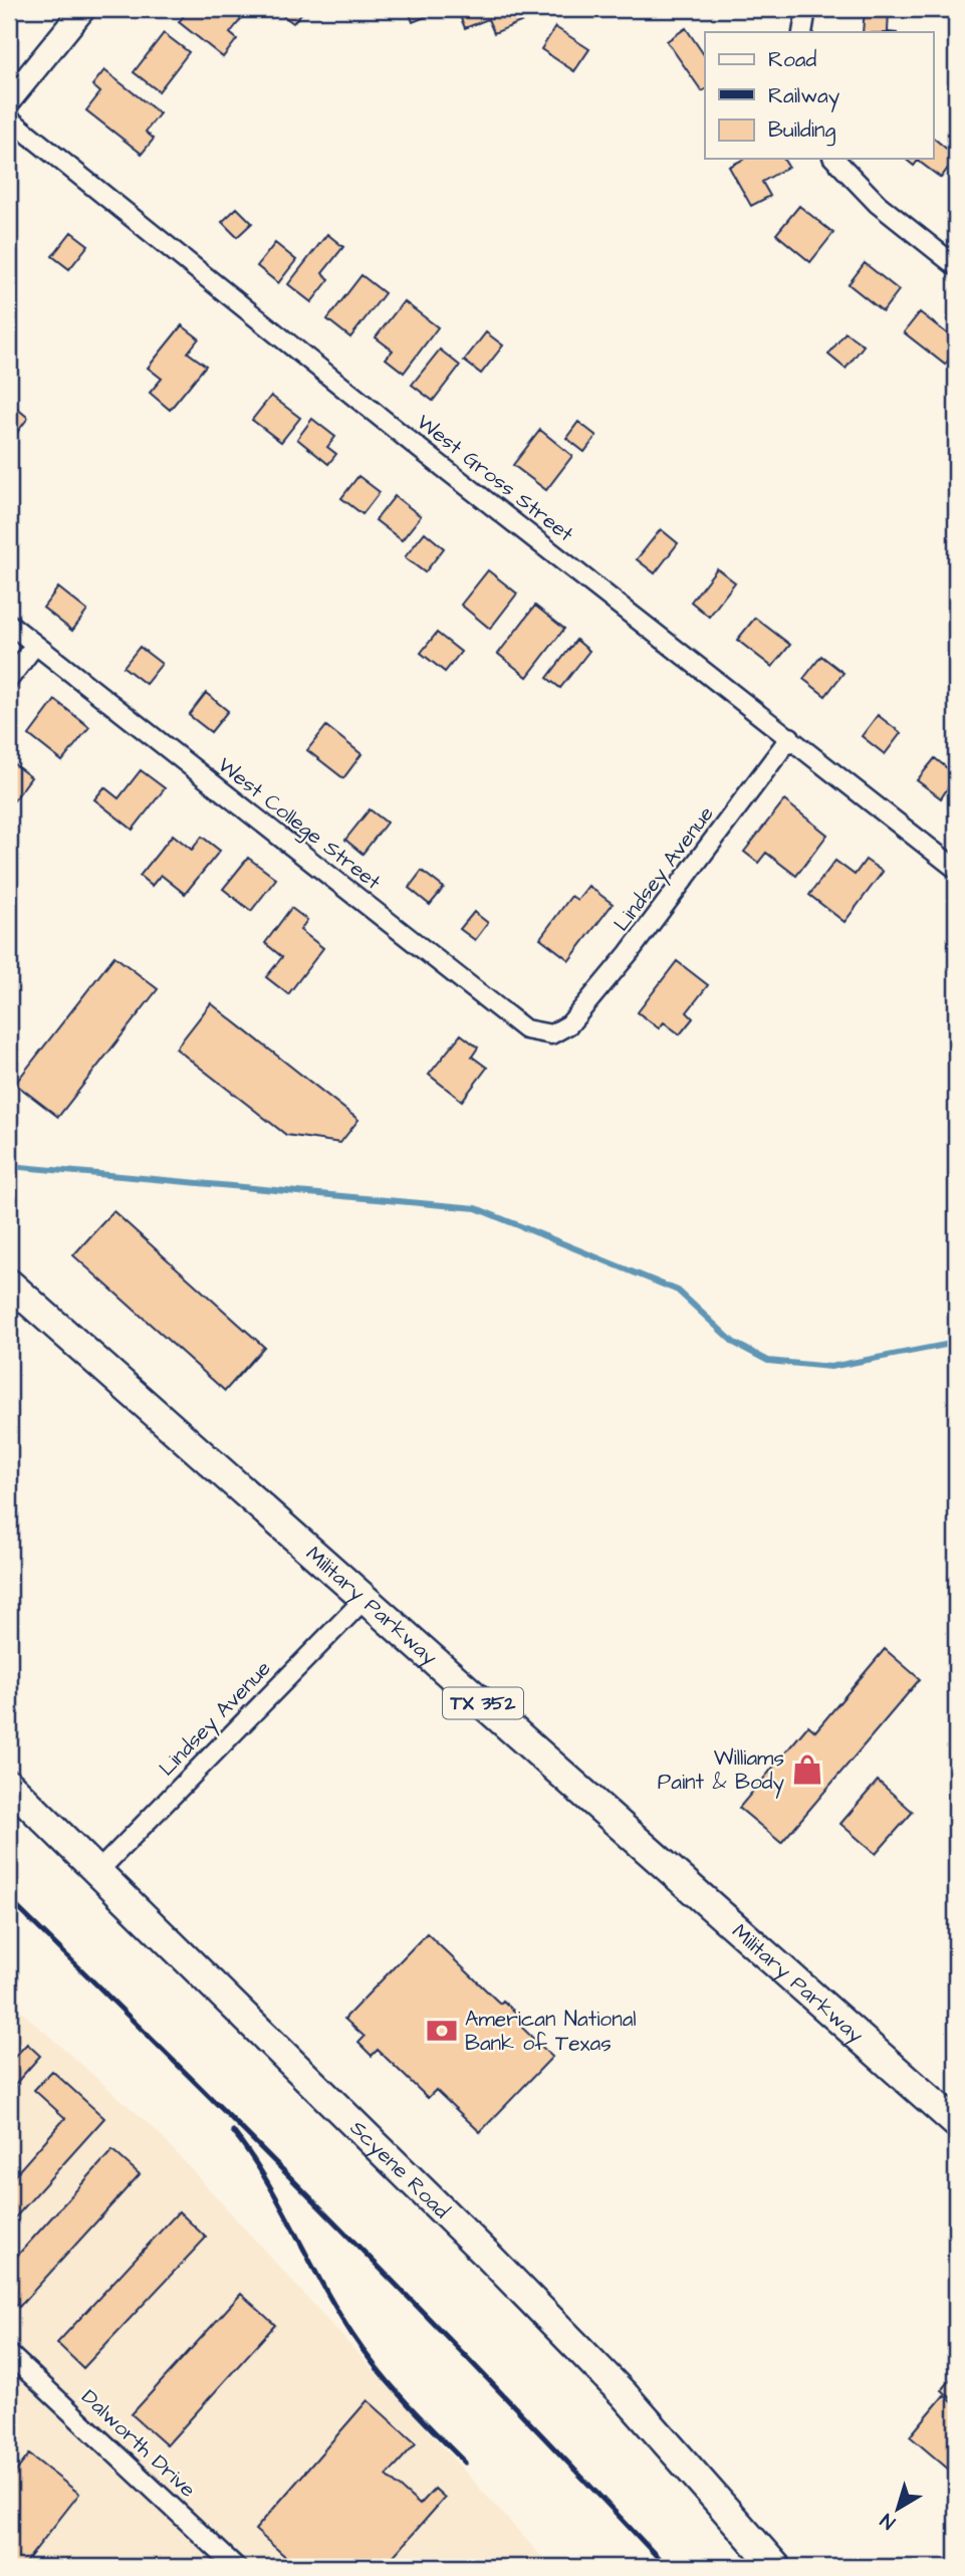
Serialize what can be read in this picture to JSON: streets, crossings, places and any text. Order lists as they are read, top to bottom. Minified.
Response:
{"streets":{"main road":["Military Parkway","TX 352","Scyene Road"],"street":["West Gross Street","West College Street","Lindsey Avenue","Dalworth Drive"]},"crossings":[["West Gross Street","Lindsey Avenue"],["West College Street","Lindsey Avenue"],["Lindsey Avenue","Military Parkway"],["Lindsey Avenue","Scyene Road"]],"places":{"shop":["Williams Paint & Body"],"bank":["American National Bank of Texas"]},"legend":["Road","Railway","Building"],"north":"bottom left"}
